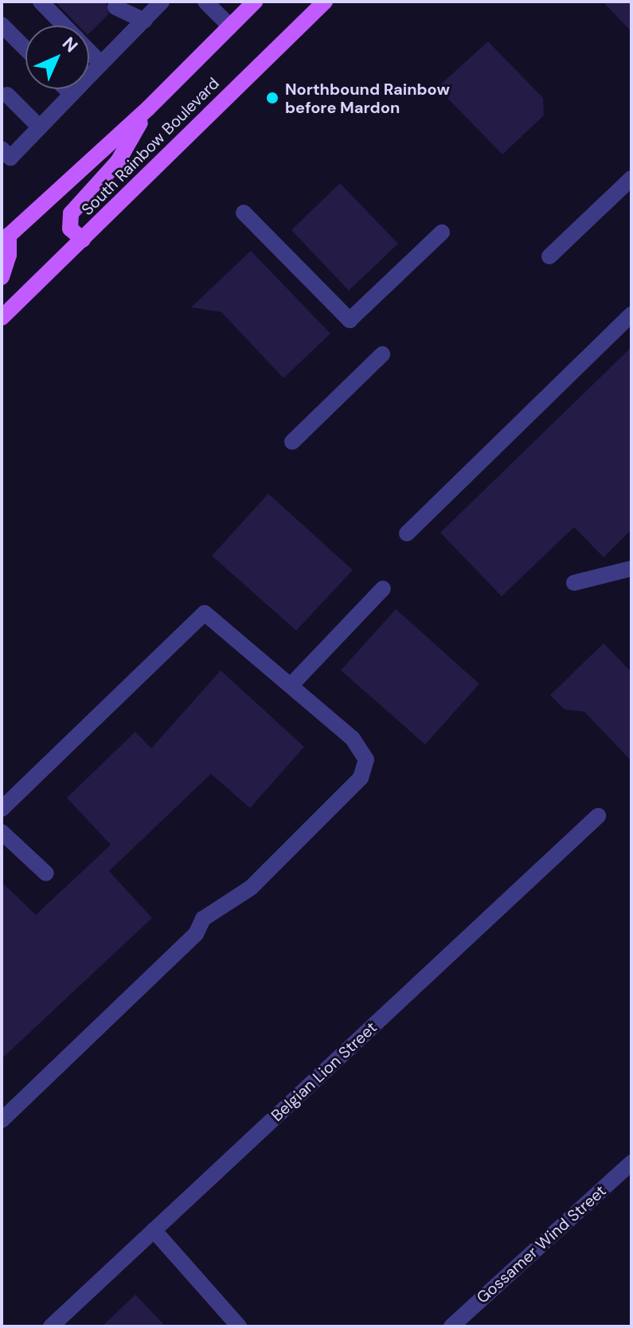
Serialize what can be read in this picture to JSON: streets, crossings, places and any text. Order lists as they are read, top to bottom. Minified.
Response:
{"streets":{"main road":["South Rainbow Boulevard"],"street":["Belgian Lion Street","Gossamer Wind Street"]},"places":["Northbound Rainbow before Mardon"],"north":"top right"}
